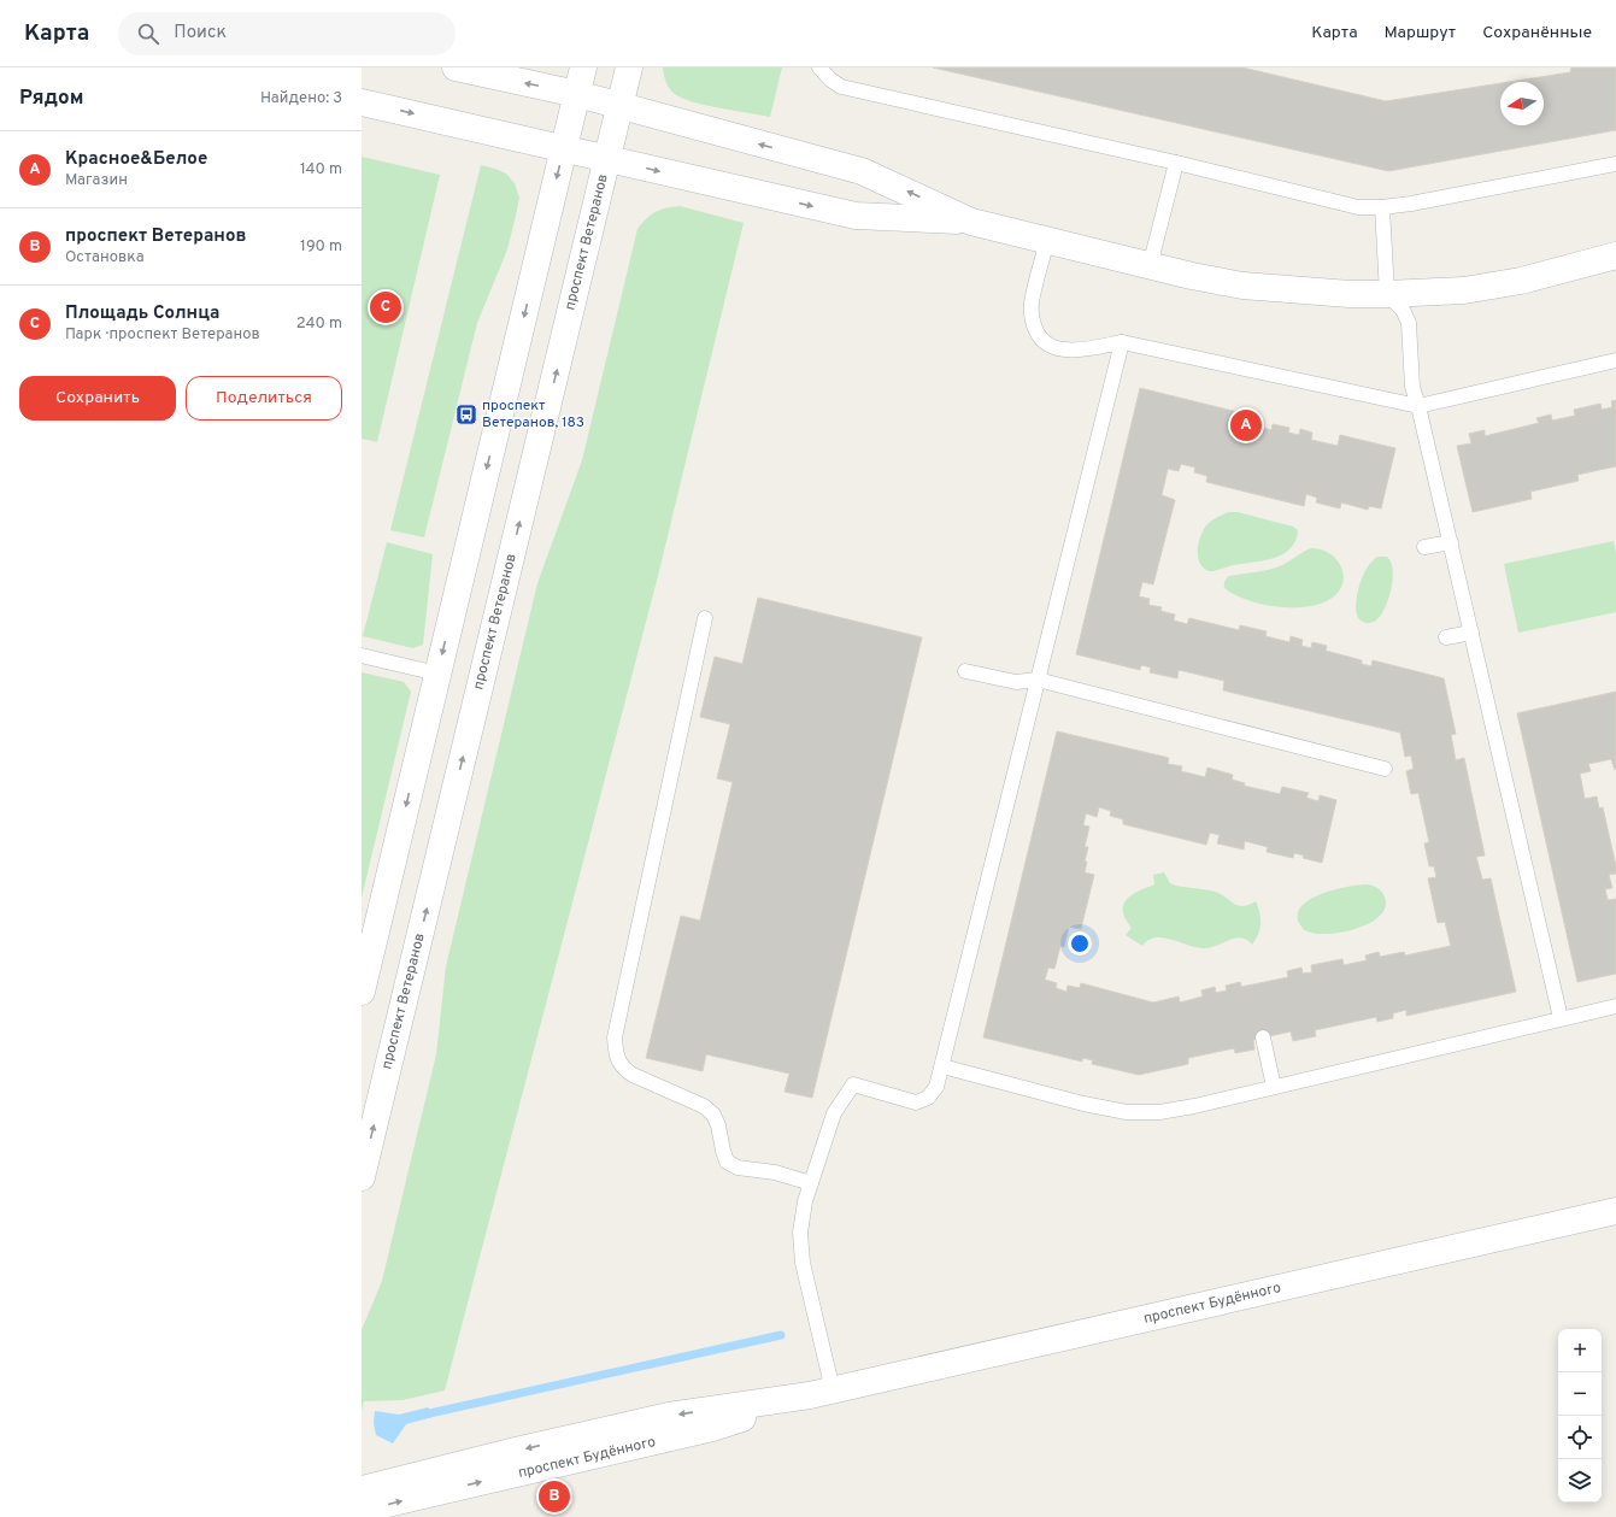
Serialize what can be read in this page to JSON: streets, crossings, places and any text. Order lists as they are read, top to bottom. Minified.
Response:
{"streets":{"street":["проспект Ветеранов","проспект Будённого"]},"places":{"bus stop":["проспект Ветеранов, 183"]},"north":"left","page":{"header":"Карта","search":"Поиск","nav":["Карта","Маршрут","Сохранённые"],"heading":["Рядом","Найдено: 3"],"list":[{"mark":"A","name":"Красное&Белое","note":"Магазин","value":"140 m"},{"mark":"B","name":"проспект Ветеранов","note":"Остановка","value":"190 m"},{"mark":"C","name":"Площадь Солнца","note":"Парк · проспект Ветеранов","value":"240 m"}],"pins":["C","A","B"],"buttons":["Сохранить","Поделиться"],"map_buttons":["+","−"]}}
